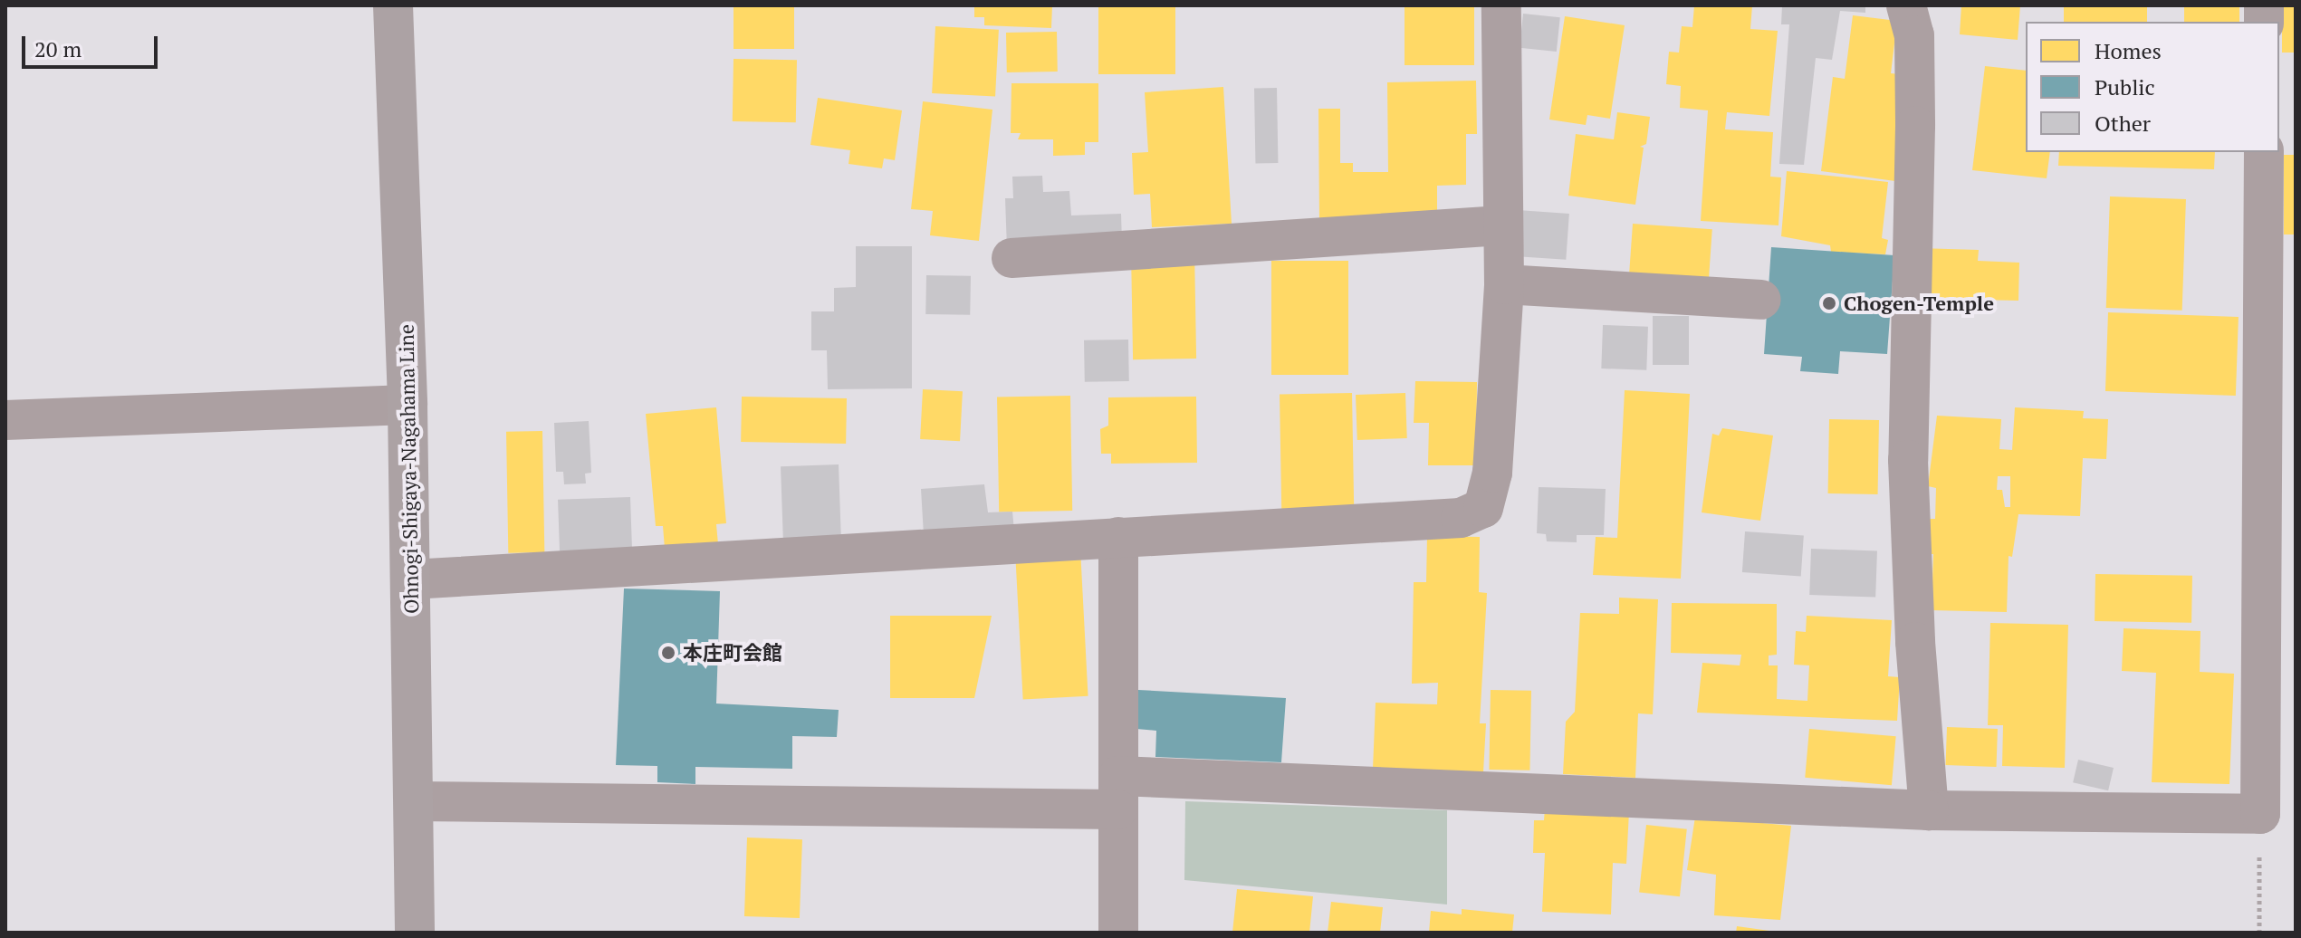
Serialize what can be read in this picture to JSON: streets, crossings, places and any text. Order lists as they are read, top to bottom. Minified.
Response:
{"streets":{"main road":["Ohnogi-Shigaya-Nagahama Line"]},"places":["Chogen-Temple","本庄町会館"],"legend":["Homes","Public","Other"],"scale_bar":"20 m"}
